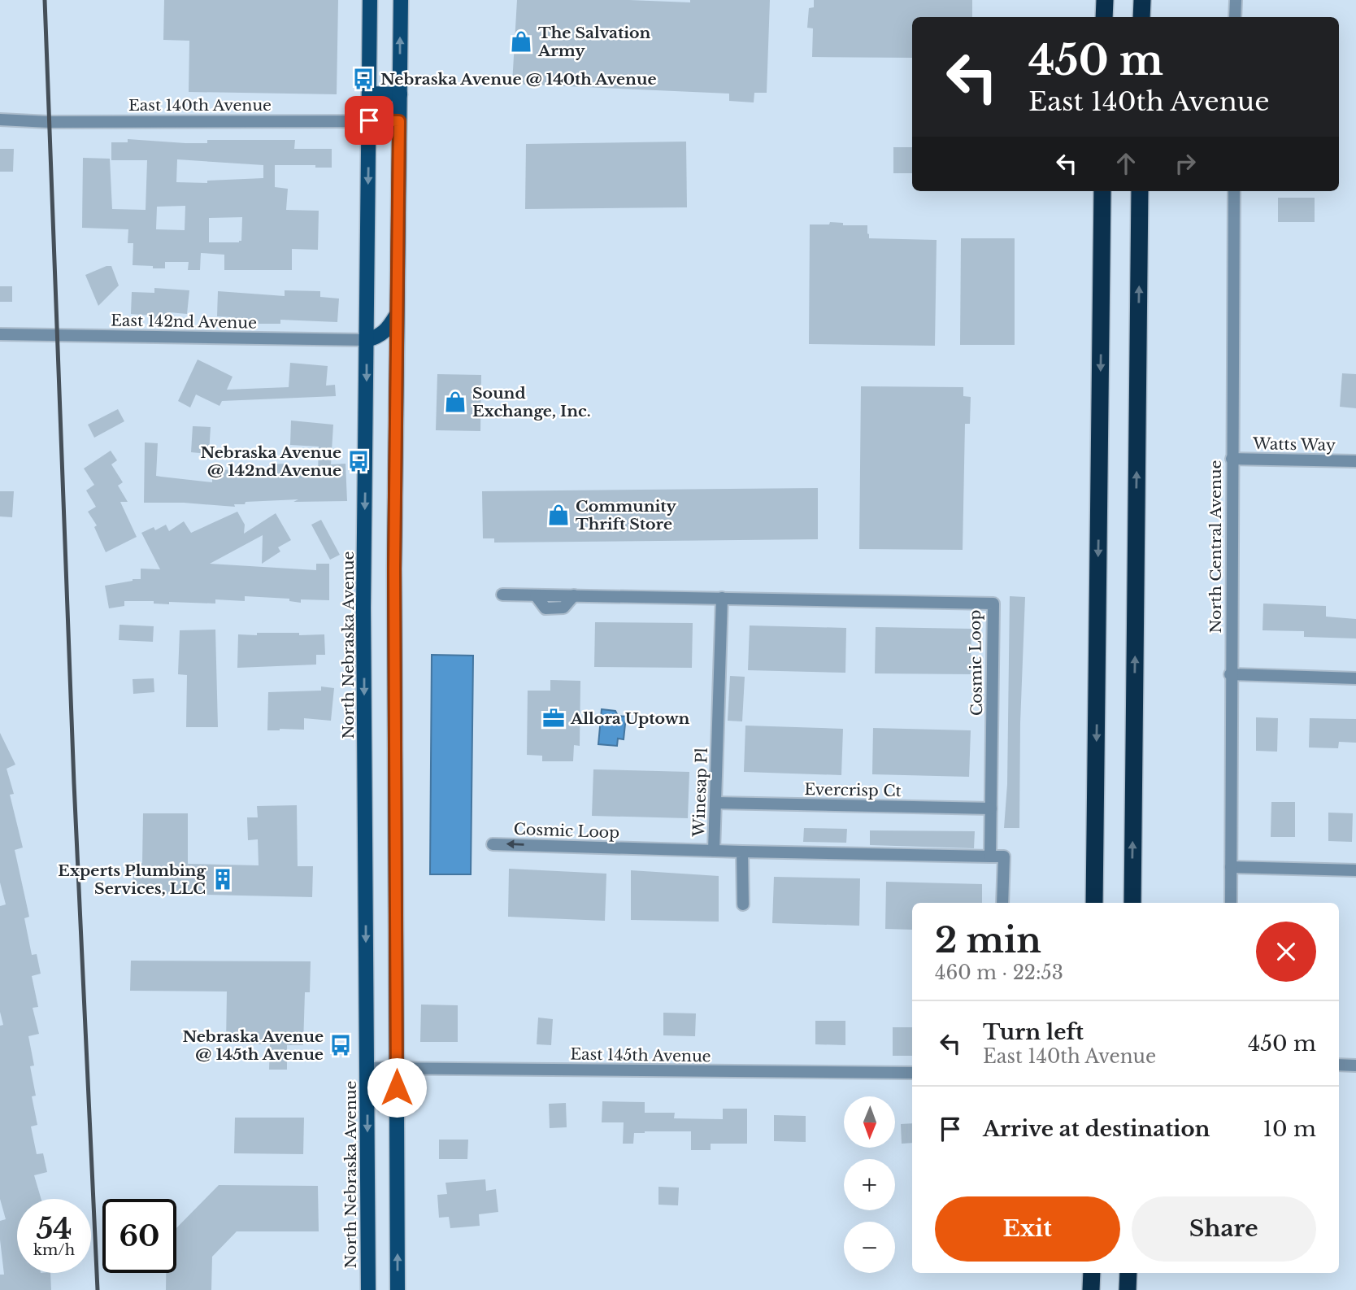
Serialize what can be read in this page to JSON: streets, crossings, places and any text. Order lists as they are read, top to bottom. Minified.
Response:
{"streets":{"main road":["North Nebraska Avenue"],"street":["East 140th Avenue","East 142nd Avenue","Watts Way","North Central Avenue","Cosmic Loop","Evercrisp Ct","Winesap Pl","East 145th Avenue"]},"crossings":[["East 140th Avenue","North Nebraska Avenue"],["East 142nd Avenue","North Nebraska Avenue"],["Watts Way","North Central Avenue"],["North Nebraska Avenue","East 145th Avenue"],["Cosmic Loop","Evercrisp Ct"],["Cosmic Loop","Winesap Pl"],["Evercrisp Ct","Winesap Pl"]],"places":{"shop":["The Salvation Army","Sound Exchange, Inc.","Community Thrift Store"],"bus stop":["Nebraska Avenue @ 140th Avenue","Nebraska Avenue @ 142nd Avenue","Nebraska Avenue @ 145th Avenue"],"office":["Allora Uptown"],"building":["Experts Plumbing Services, LLC"]},"north":"bottom","page":{"turn":["450 m","East 140th Avenue"],"heading":["2 min","460 m · 22:53"],"list":[{"name":"Turn left","note":"East 140th Avenue","value":"450 m"},{"name":"Arrive at destination","value":"10 m"}],"map_buttons":["+","−"],"buttons":["Exit","Share"],"speed":"54 km/h","limit":"60"}}
